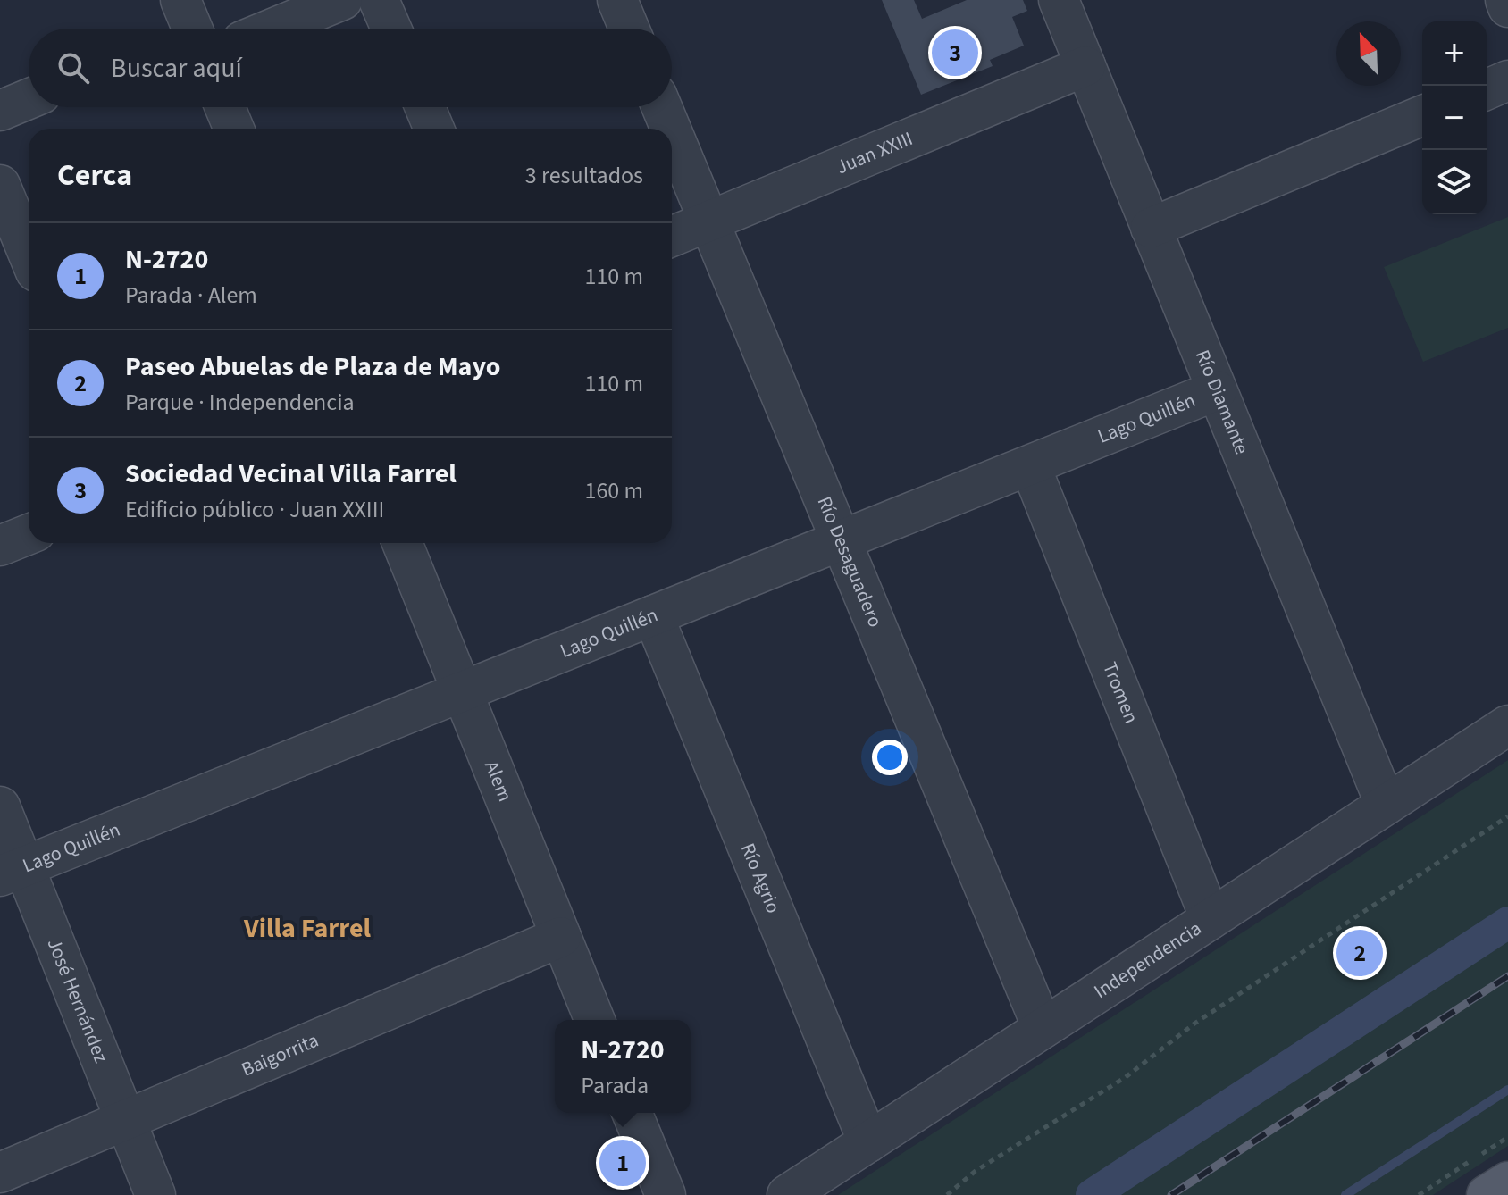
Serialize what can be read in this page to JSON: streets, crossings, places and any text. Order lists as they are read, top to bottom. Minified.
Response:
{"streets":{"street":["Juan XXIII","Río Diamante","Lago Quillén","Río Desaguadero","Tromen","Alem","Río Agrio","Independencia","José Hernández","Baigorrita"]},"crossings":[["Juan XXIII","Río Diamante"],["Juan XXIII","Río Desaguadero"],["Río Diamante","Lago Quillén"],["Río Diamante","Independencia"],["Lago Quillén","Río Desaguadero"],["Lago Quillén","Tromen"],["Lago Quillén","Alem"],["Lago Quillén","Río Agrio"],["Lago Quillén","José Hernández"],["Río Desaguadero","Independencia"],["Tromen","Independencia"],["Alem","Baigorrita"],["Río Agrio","Independencia"],["José Hernández","Baigorrita"]],"districts":["Villa Farrel"],"north":"top left","page":{"map_buttons":["+","−"],"pins":["3","2","1"],"search":"Buscar aquí","heading":["Cerca","3 resultados"],"list":[{"mark":"1","name":"N-2720","note":"Parada · Alem","value":"110 m"},{"mark":"2","name":"Paseo Abuelas de Plaza de Mayo","note":"Parque · Independencia","value":"110 m"},{"mark":"3","name":"Sociedad Vecinal Villa Farrel","note":"Edificio público · Juan XXIII","value":"160 m"}],"popup":["N-2720","Parada"]}}
